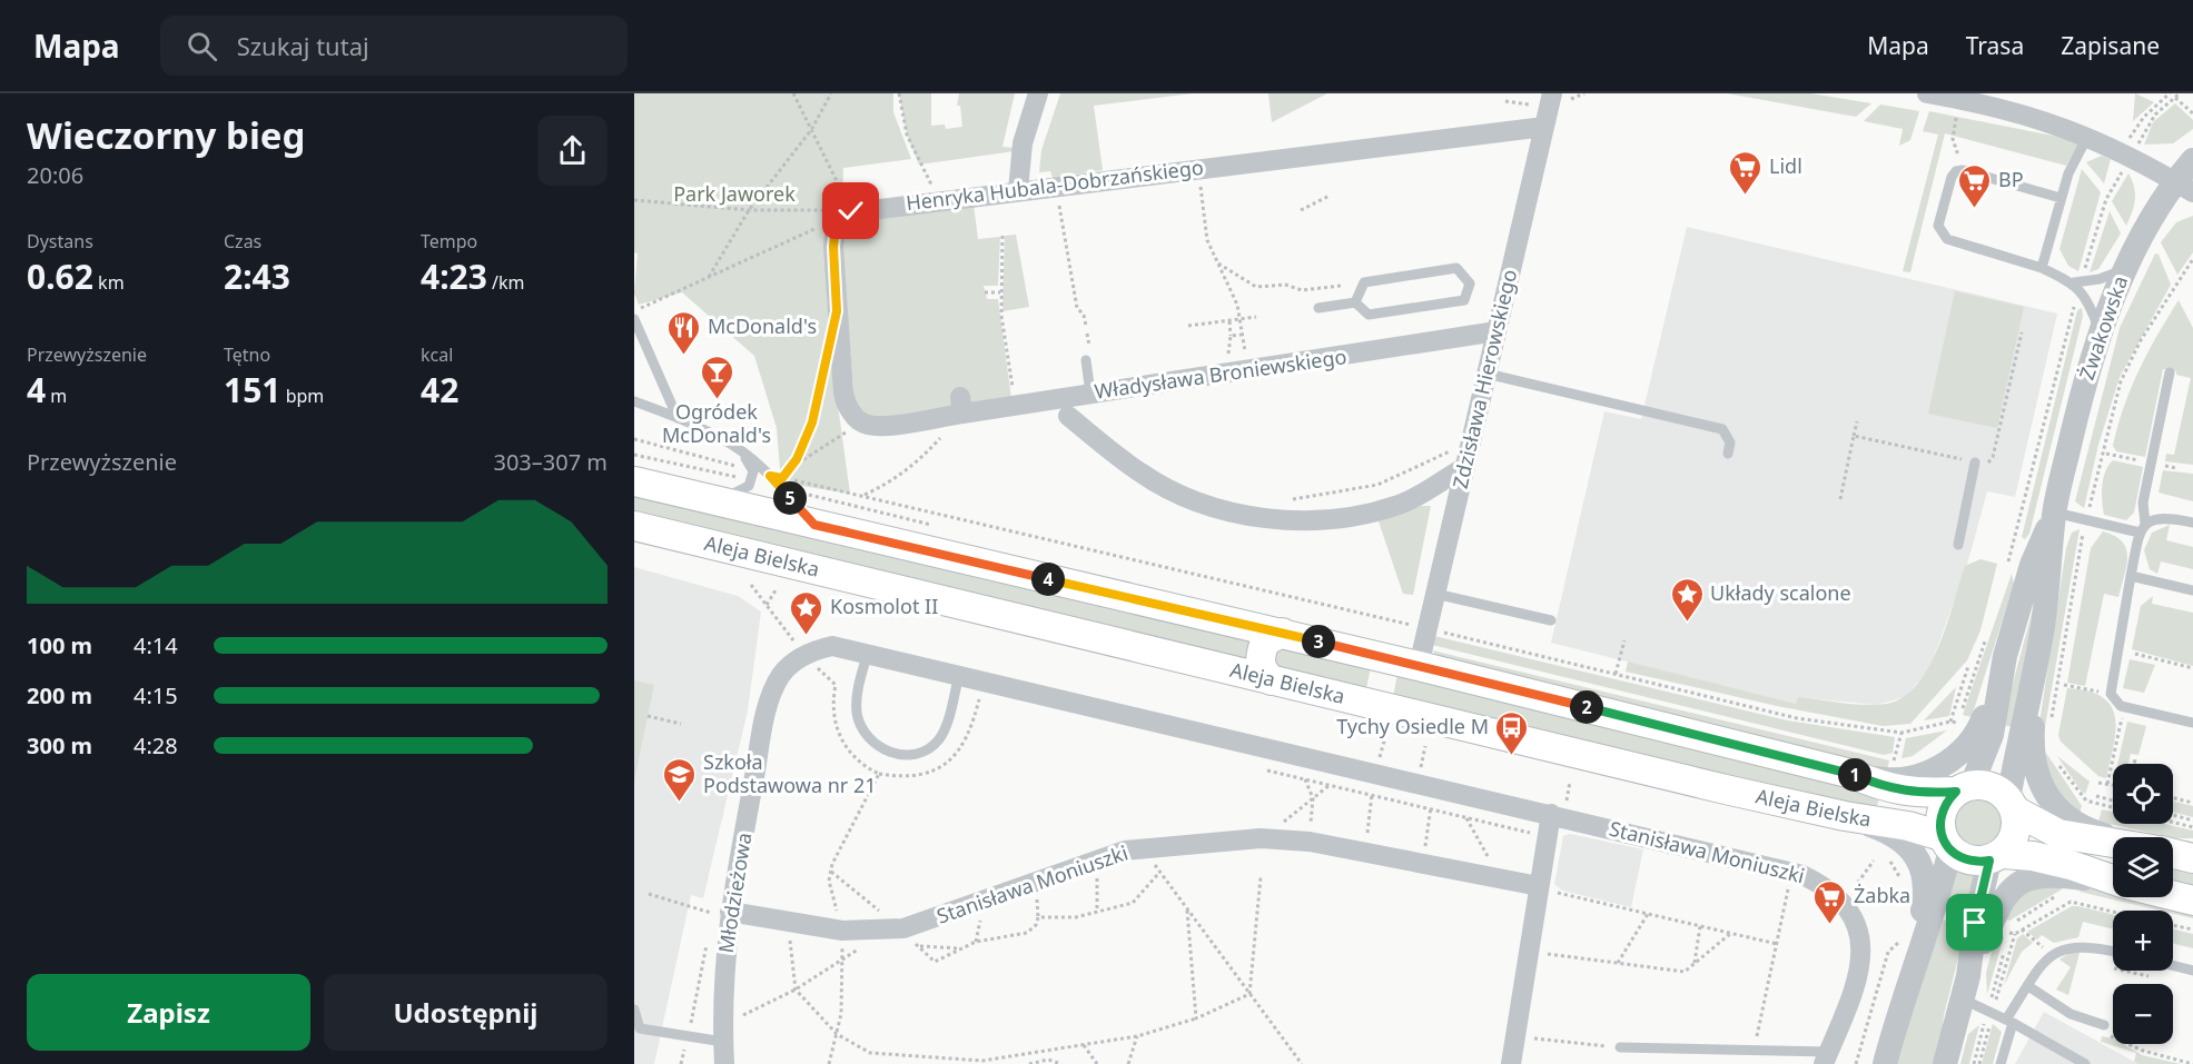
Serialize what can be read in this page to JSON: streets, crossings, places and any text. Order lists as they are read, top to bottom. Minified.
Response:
{"streets":{"main road":["Aleja Bielska"],"street":["Henryka Hubala-Dobrzańskiego","Żwakowska","Władysława Broniewskiego","Zdzisława Hierowskiego","Stanisława Moniuszki","Młodzieżowa"]},"crossings":[["Henryka Hubala-Dobrzańskiego","Zdzisława Hierowskiego"],["Żwakowska","Aleja Bielska"],["Władysława Broniewskiego","Zdzisława Hierowskiego"],["Zdzisława Hierowskiego","Aleja Bielska"],["Stanisława Moniuszki","Młodzieżowa"]],"parks":["Park Jaworek"],"places":{"supermarket":["Lidl","BP","Żabka"],"restaurant":["McDonald's"],"bar":["Ogródek McDonald's"],"place":["Układy scalone","Kosmolot II"],"bus stop":["Tychy Osiedle M"],"school or university":["Szkoła Podstawowa nr 21"]},"page":{"header":"Mapa","search":"Szukaj tutaj","nav":["Mapa","Trasa","Zapisane"],"heading":["Wieczorny bieg","20:06"],"stats":[["Dystans","0.62 km"],["Czas","2:43"],["Tempo","4:23 /km"],["Przewyższenie","4 m"],["Tętno","151 bpm"],["kcal","42"]],"chart":["Przewyższenie","303–307 m"],"pins":["5","4","3","2","1"],"list":[{"name":"100 m","note":"4:14"},{"name":"200 m","note":"4:15"},{"name":"300 m","note":"4:28"}],"map_buttons":["+","−"],"buttons":["Zapisz","Udostępnij"]}}
